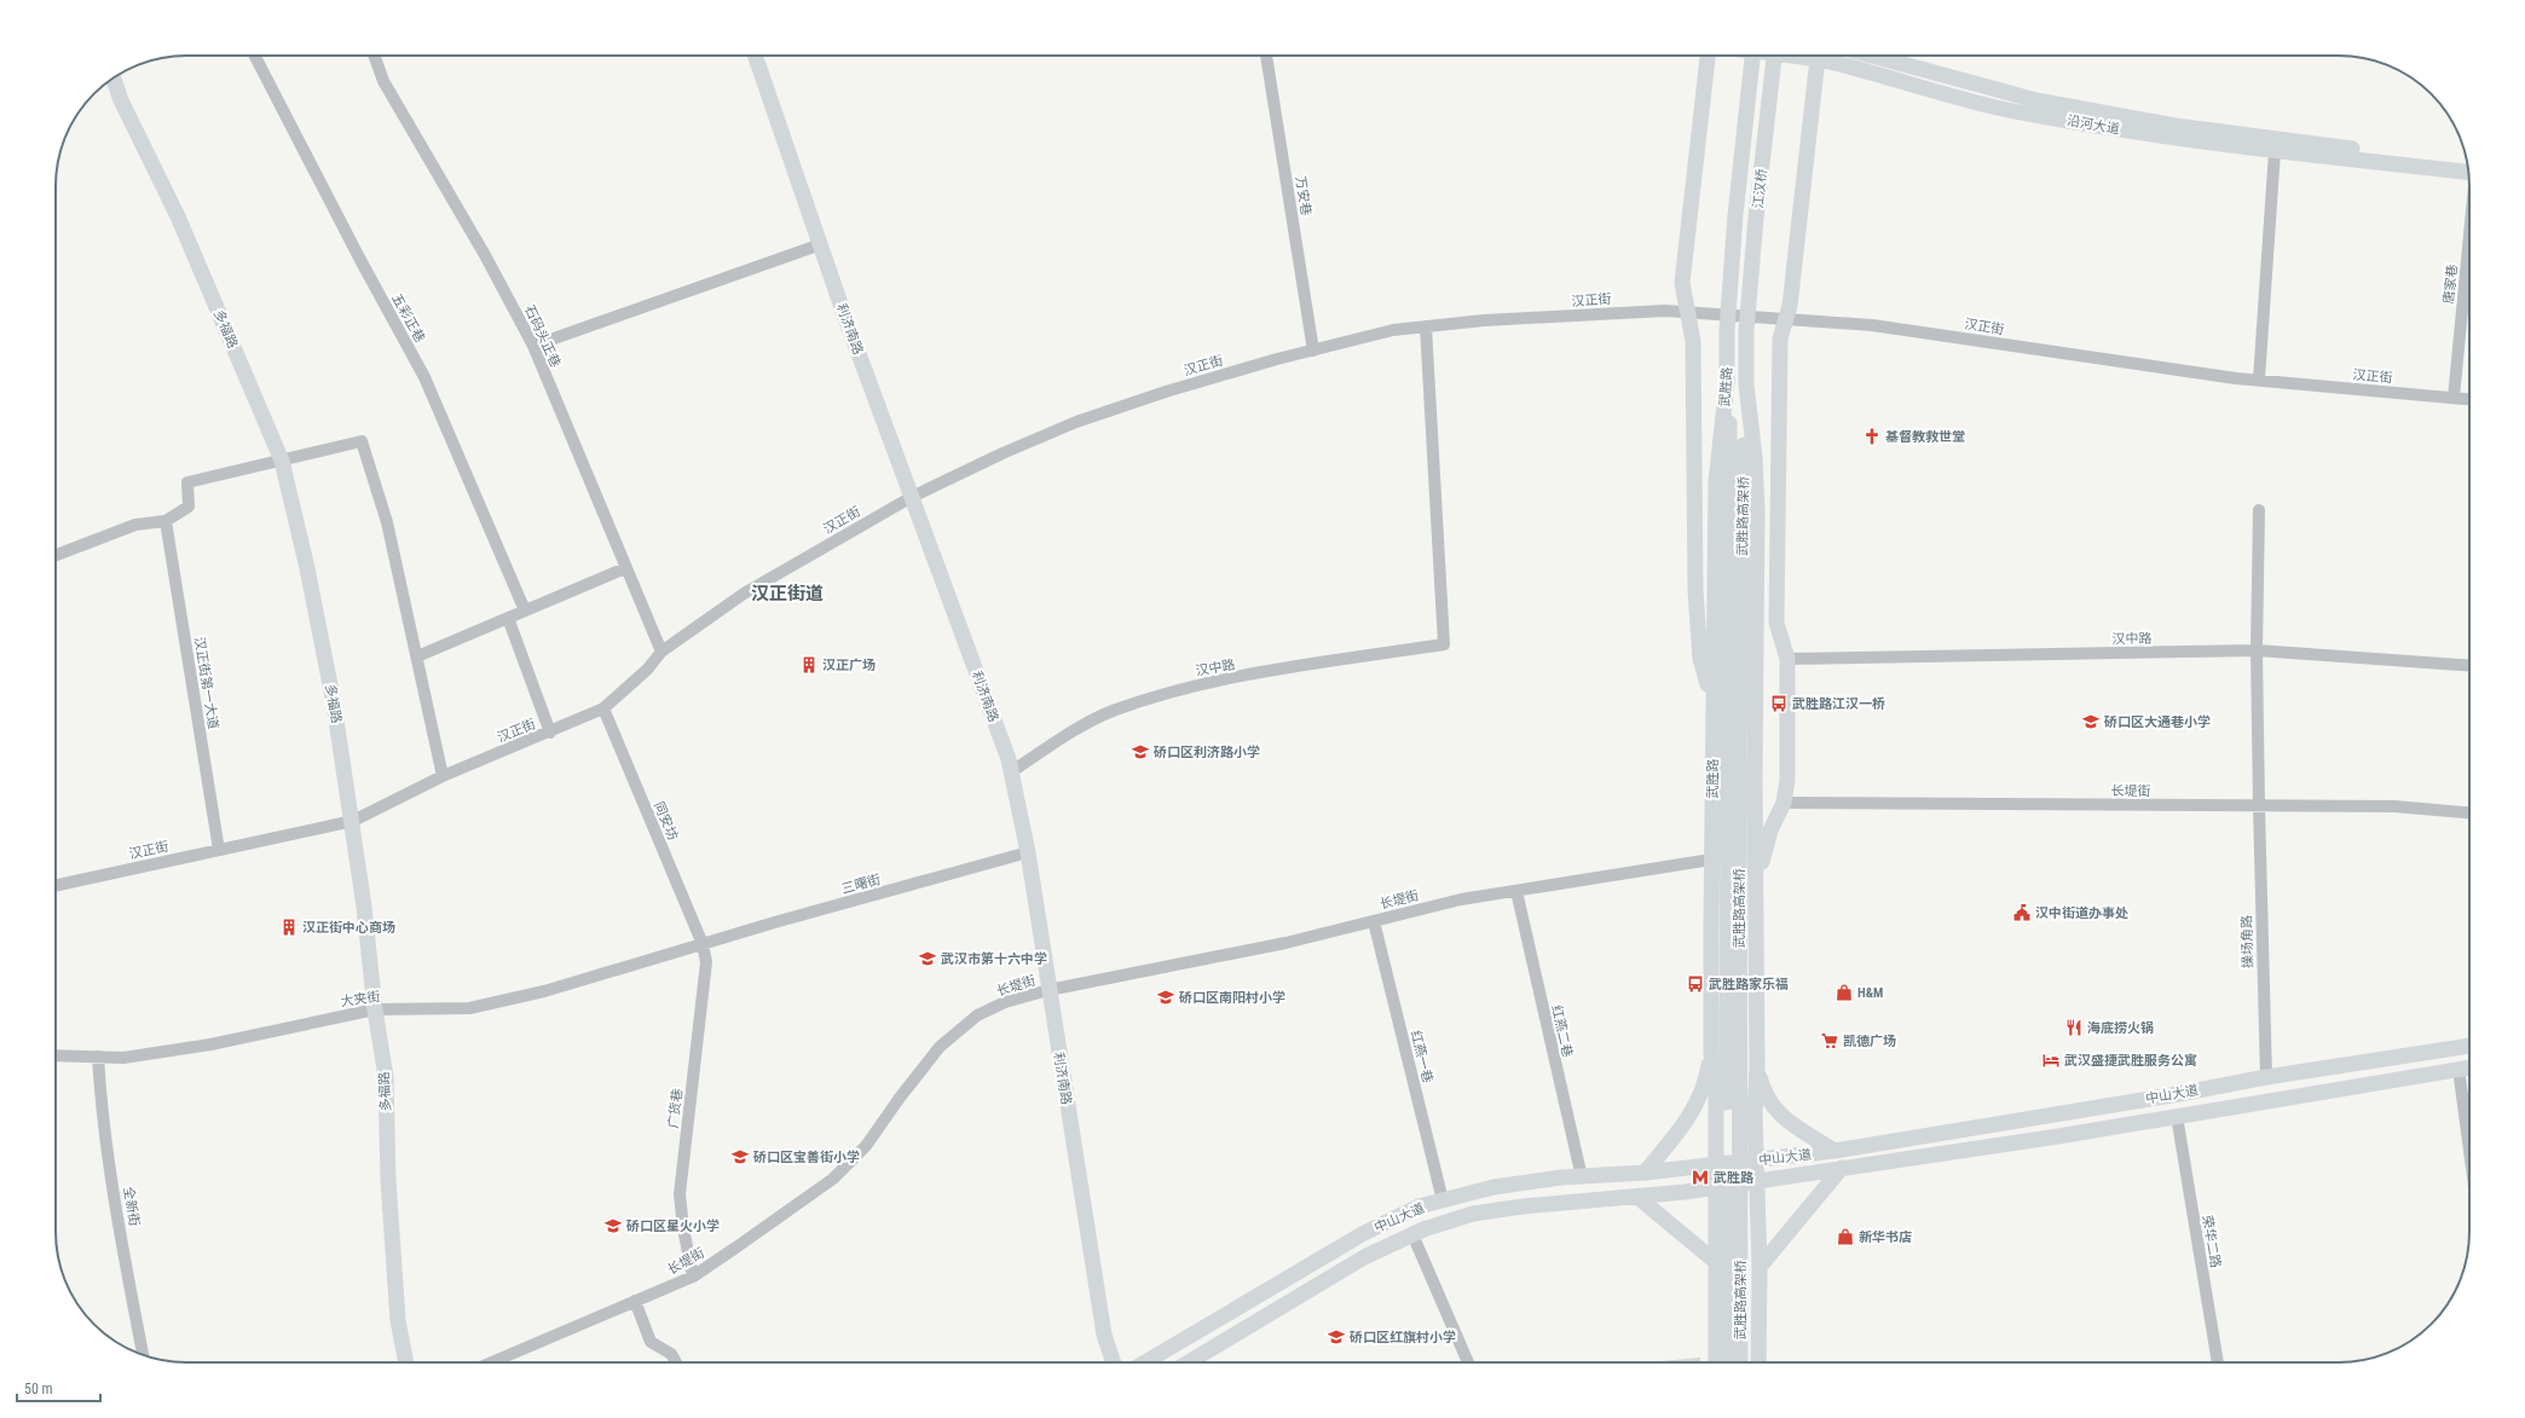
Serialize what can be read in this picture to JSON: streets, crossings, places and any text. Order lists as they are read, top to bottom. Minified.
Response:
{"streets":{"main road":["沿河大道","江汉桥","多福路","利济南路","武胜路","武胜路高架桥","中山大道"],"street":["万安巷","唐家巷","汉正街","五彩正巷","石码头正巷","汉中路","汉正街第一大道","长堤街","同安坊","三曙街","操场角路","大夹街","红燕二巷","红燕一巷","广货巷","全新街","荣华二路"]},"crossings":[["江汉桥","武胜路"],["万安巷","汉正街"],["唐家巷","汉正街"],["汉正街","多福路"],["汉正街","利济南路"],["汉正街","石码头正巷"],["汉正街","汉中路"],["汉正街","汉正街第一大道"],["汉正街","同安坊"],["多福路","大夹街"],["利济南路","汉中路"],["利济南路","长堤街"],["利济南路","三曙街"],["武胜路","长堤街"],["武胜路","中山大道"],["汉中路","操场角路"],["长堤街","操场角路"],["长堤街","红燕二巷"],["长堤街","红燕一巷"],["长堤街","广货巷"],["同安坊","三曙街"],["同安坊","大夹街"],["同安坊","广货巷"],["三曙街","大夹街"],["三曙街","广货巷"],["操场角路","中山大道"],["大夹街","广货巷"],["大夹街","全新街"],["红燕二巷","中山大道"],["红燕一巷","中山大道"],["中山大道","荣华二路"]],"districts":["汉正街道"],"places":{"church":["基督教救世堂"],"building":["汉正广场","汉正街中心商场"],"bus stop":["武胜路江汉一桥","武胜路家乐福"],"school or university":["硚口区大通巷小学","硚口区利济路小学","武汉市第十六中学","硚口区南阳村小学","硚口区宝善街小学","硚口区星火小学","硚口区红旗村小学"],"public building":["汉中街道办事处"],"shop":["H&M","新华书店"],"restaurant":["海底捞火锅"],"supermarket":["凯德广场"],"hotel":["武汉盛捷武胜服务公寓"],"metro station":["武胜路"]},"scale_bar":"50 m"}
